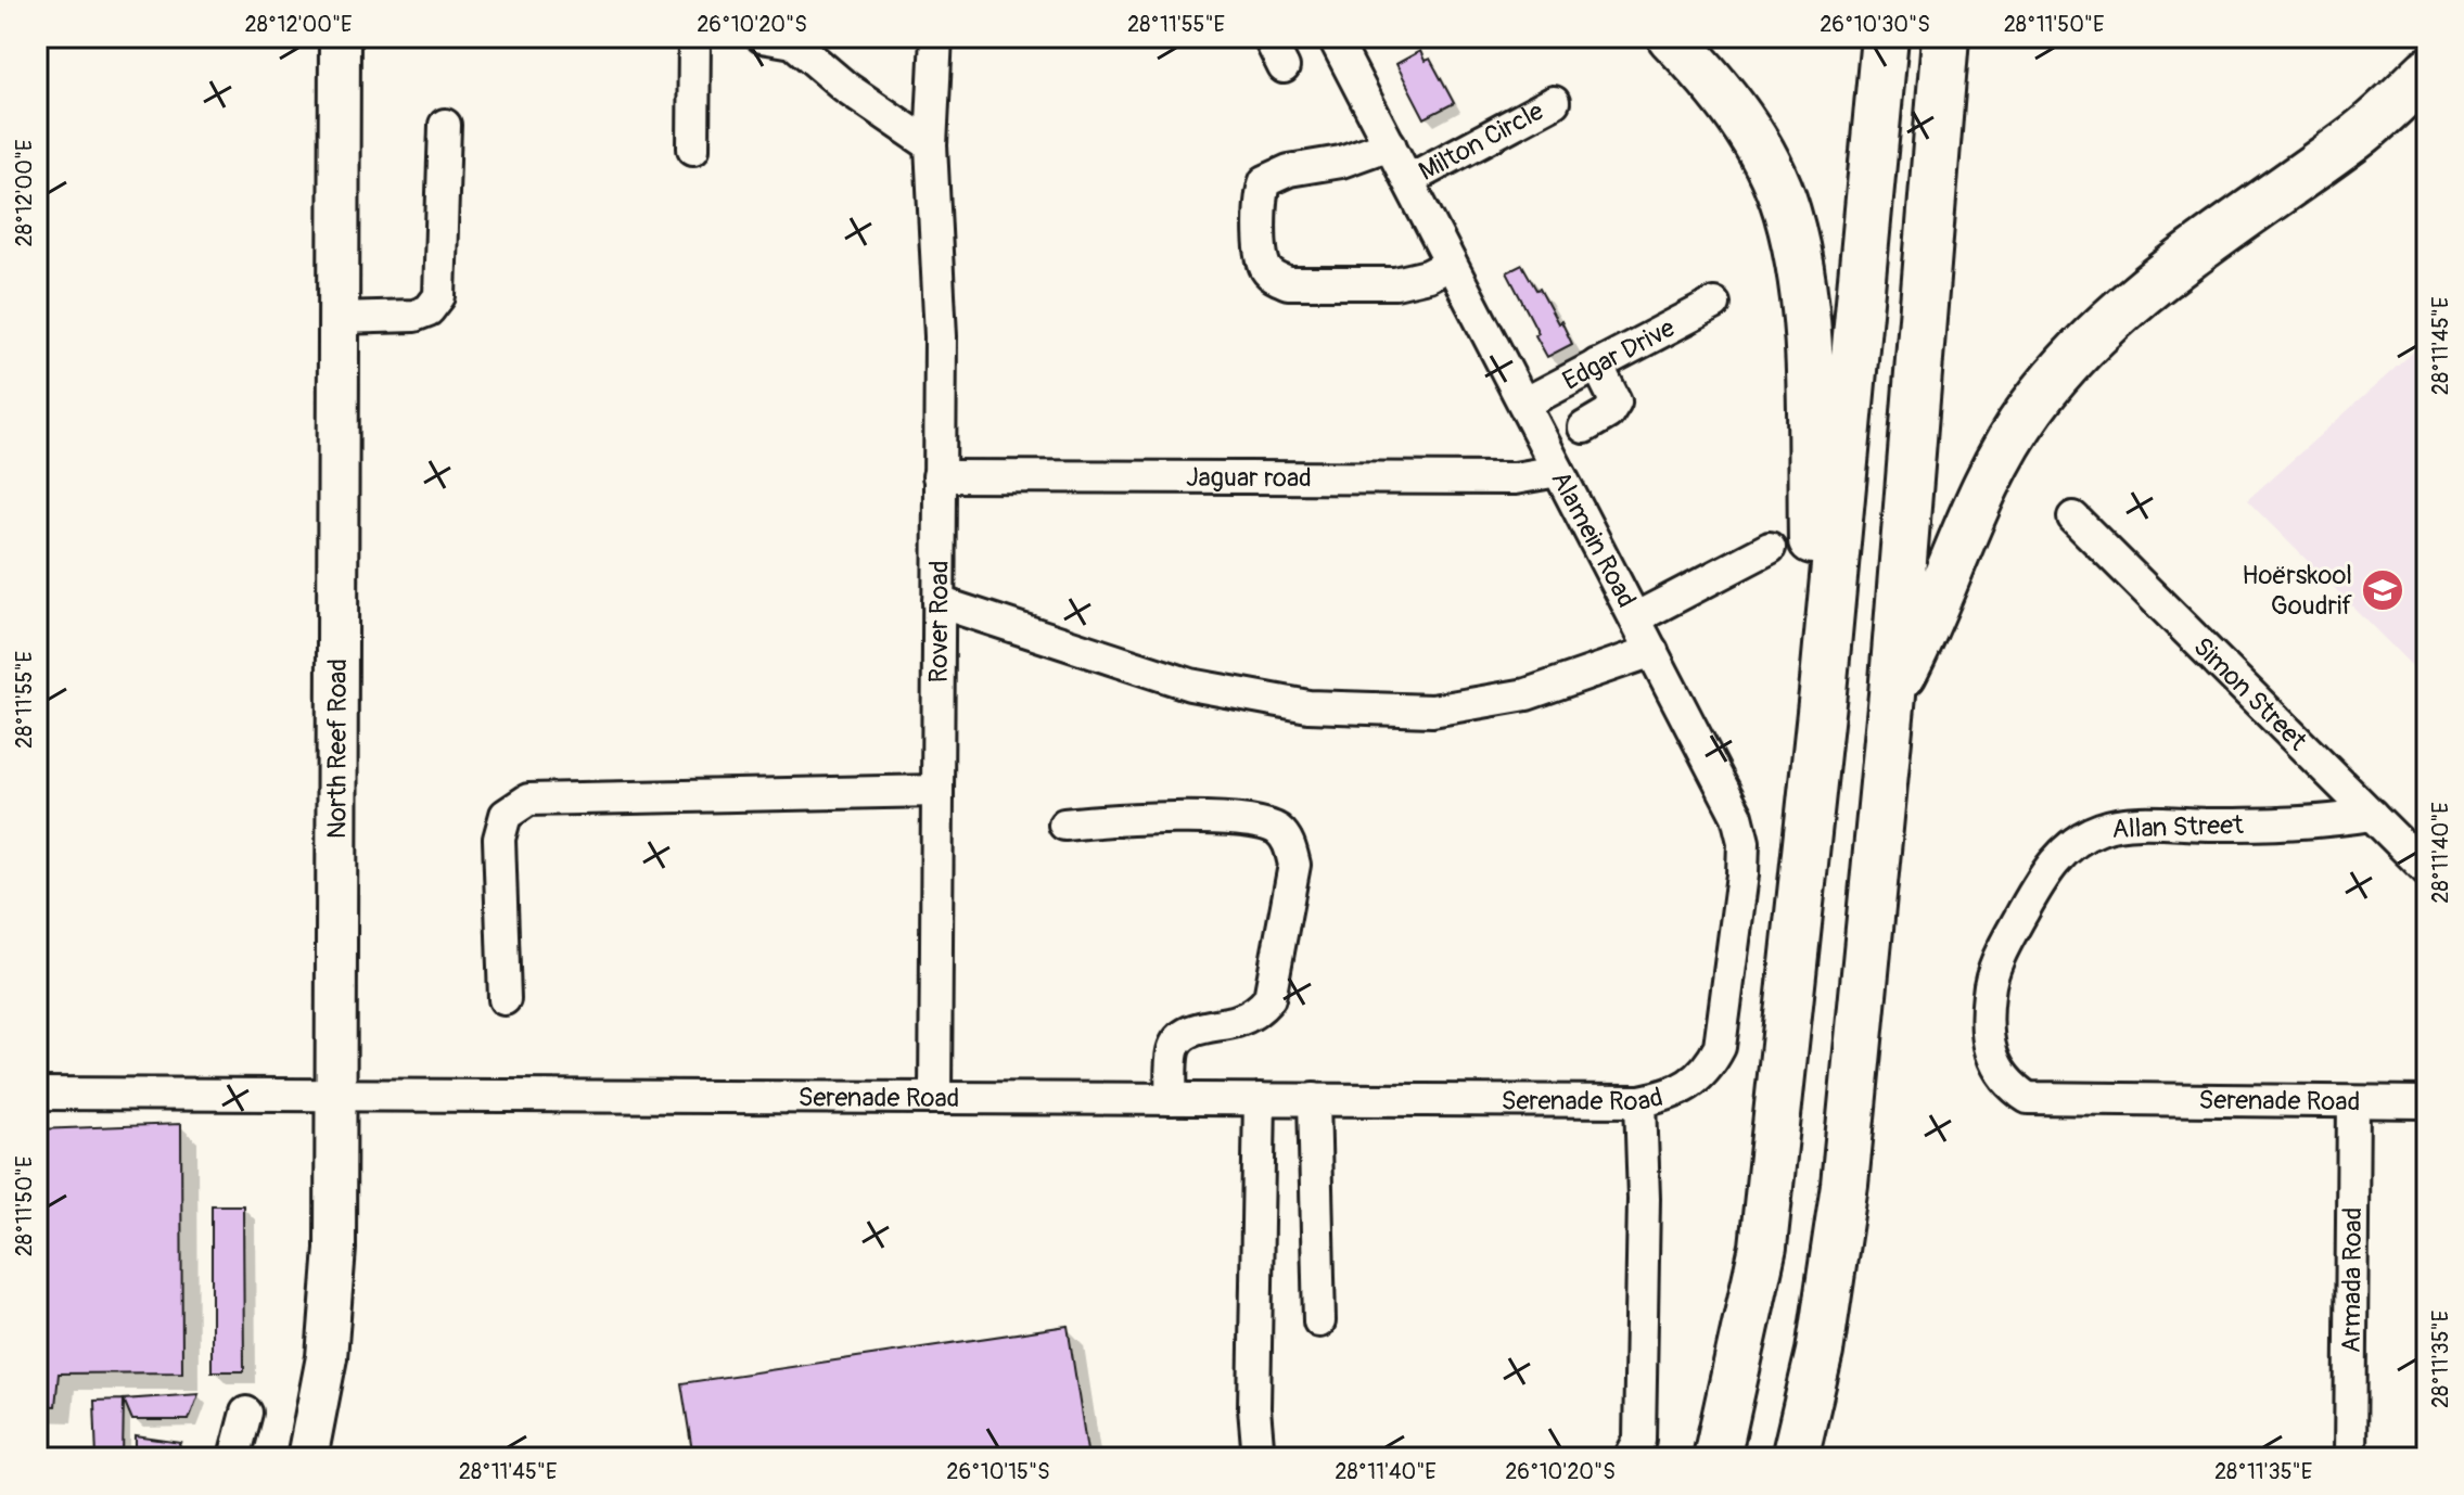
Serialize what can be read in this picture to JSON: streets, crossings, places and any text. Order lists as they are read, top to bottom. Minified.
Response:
{"streets":{"main road":["North Reef Road"],"street":["Milton Circle","Edgar Drive","Jaguar road","Alamein Road","Rover Road","Simon Street","Allan Street","Serenade Road","Armada Road"]},"crossings":[["Milton Circle","Alamein Road"],["Edgar Drive","Alamein Road"],["Jaguar road","Alamein Road"],["Jaguar road","Rover Road"],["Alamein Road","Serenade Road"],["Rover Road","Serenade Road"],["Simon Street","Allan Street"],["North Reef Road","Serenade Road"],["Allan Street","Serenade Road"],["Serenade Road","Armada Road"]],"places":{"school or university":["Hoërskool Goudrif"]},"coordinates":["28°12'00\"E","26°10'20\"S","28°11'55\"E","26°10'30\"S","28°11'50\"E","28°11'45\"E","28°11'40\"E","28°11'35\"E","26°10'15\"S"]}
